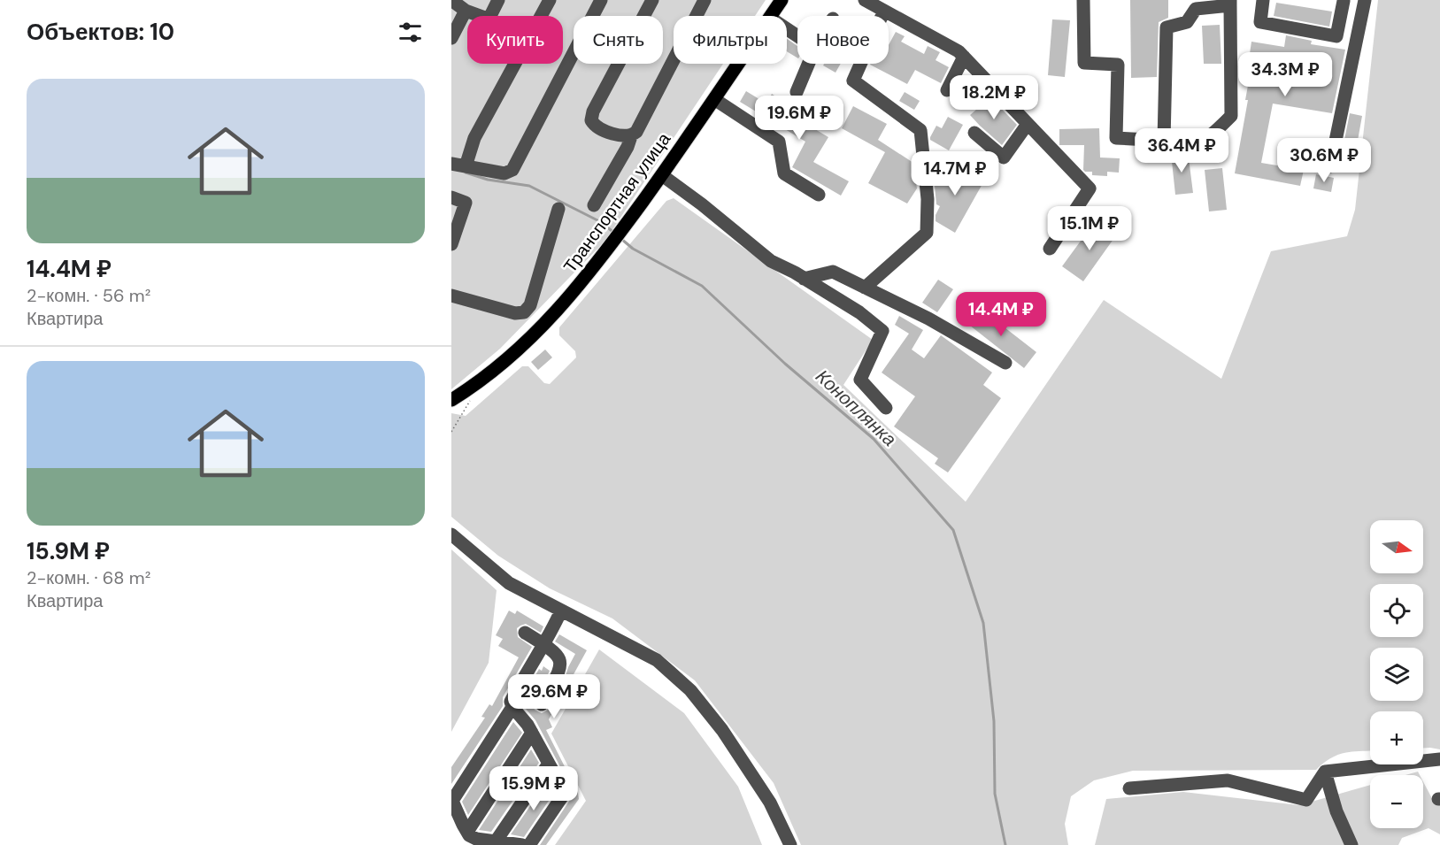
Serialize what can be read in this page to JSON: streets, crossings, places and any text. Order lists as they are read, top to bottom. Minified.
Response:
{"streets":{"main road":["Транспортная улица"]},"water":["Коноплянка"],"north":"right","page":{"heading":"Объектов: 10","chip":["Купить","Снять","Фильтры","Новое"],"price":["34.3M ₽","18.2M ₽","19.6M ₽","36.4M ₽","30.6M ₽","14.7M ₽","15.1M ₽","14.4M ₽","29.6M ₽","15.9M ₽"],"list":[{"name":"14.4M ₽","note":"2-комн. · 56 m² · Квартира"},{"name":"15.9M ₽","note":"2-комн. · 68 m² · Квартира"}],"map_buttons":["+","−"]}}
